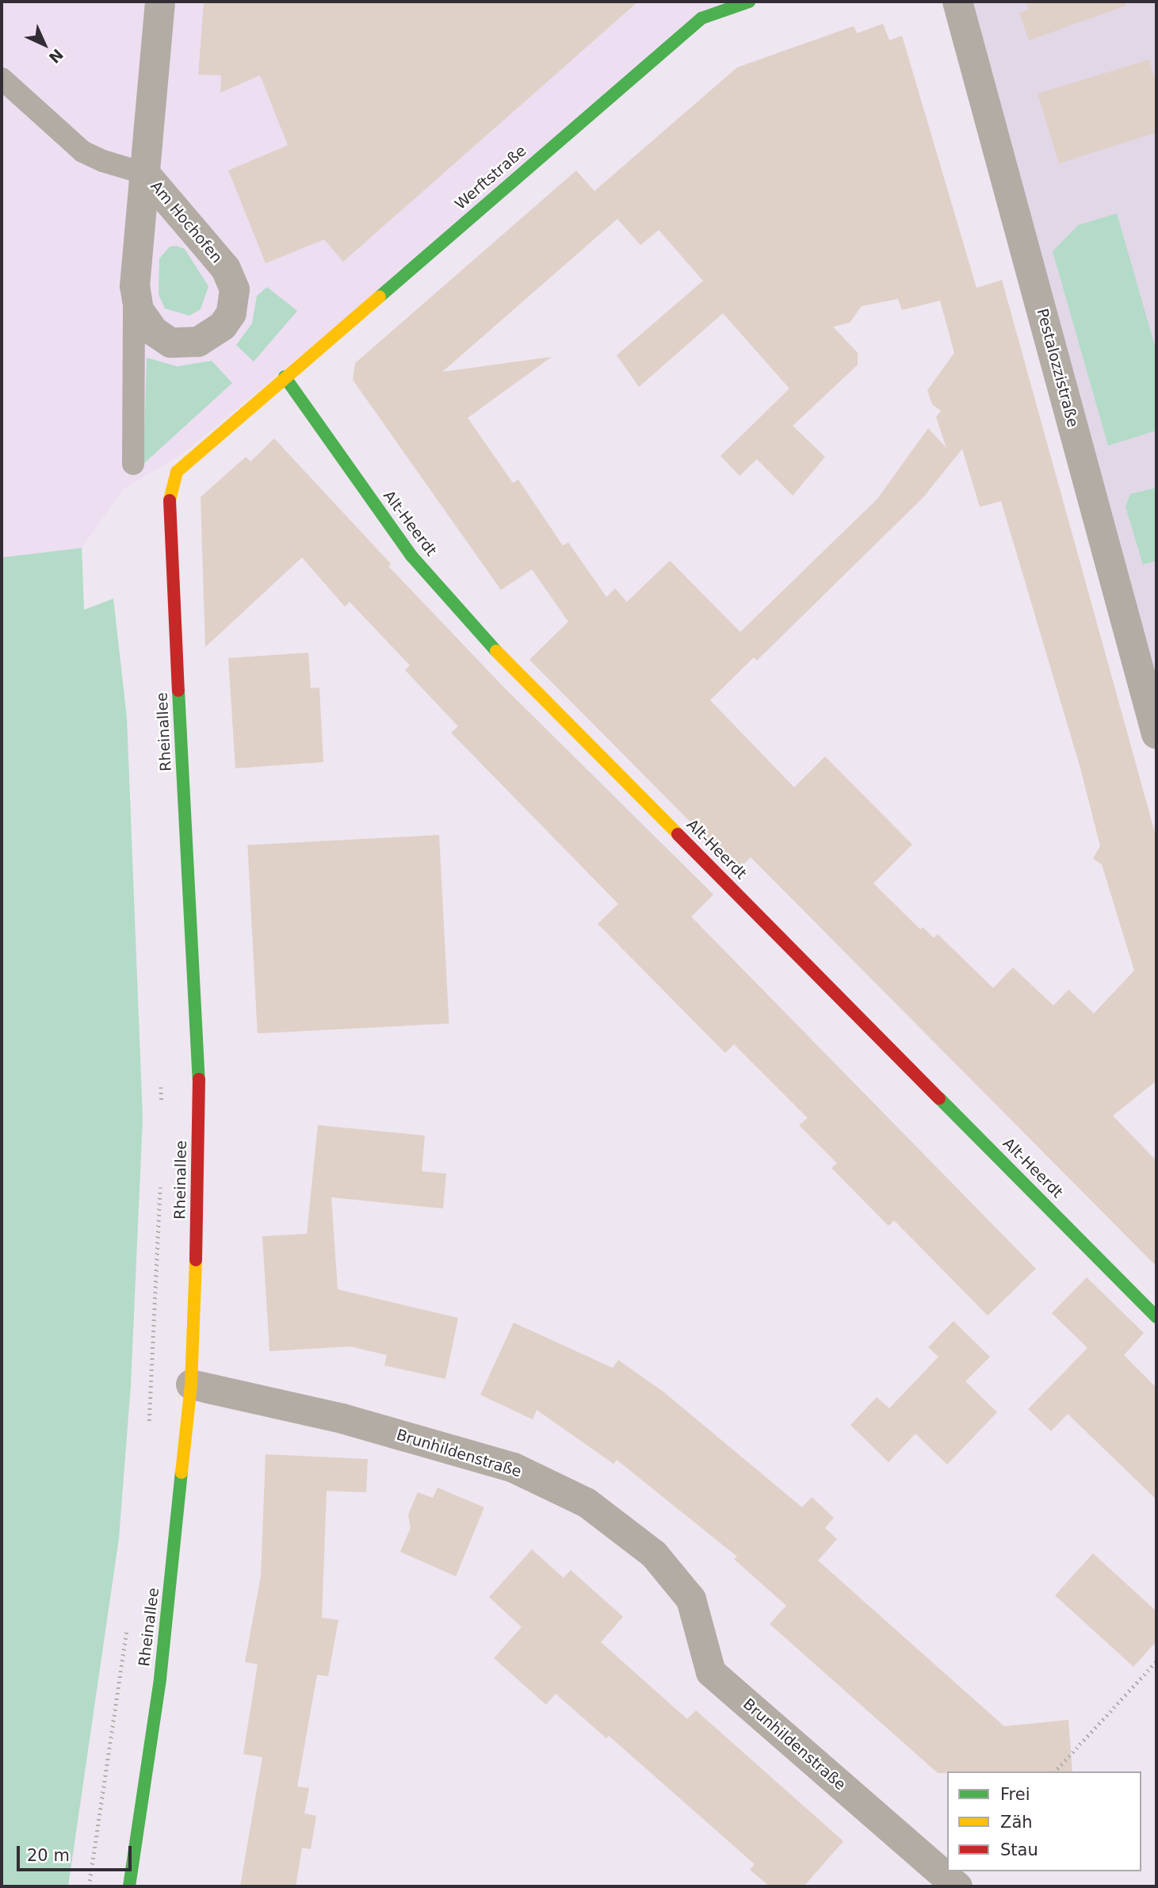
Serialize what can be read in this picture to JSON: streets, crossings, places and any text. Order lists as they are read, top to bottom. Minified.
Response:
{"streets":{"street":["Werftstraße","Am Hochofen","Pestalozzistraße","Alt-Heerdt","Rheinallee","Brunhildenstraße"]},"crossings":[["Werftstraße","Alt-Heerdt"],["Werftstraße","Rheinallee"],["Rheinallee","Brunhildenstraße"]],"legend":["Frei","Zäh","Stau"],"scale_bar":"20 m","north":"bottom right"}
